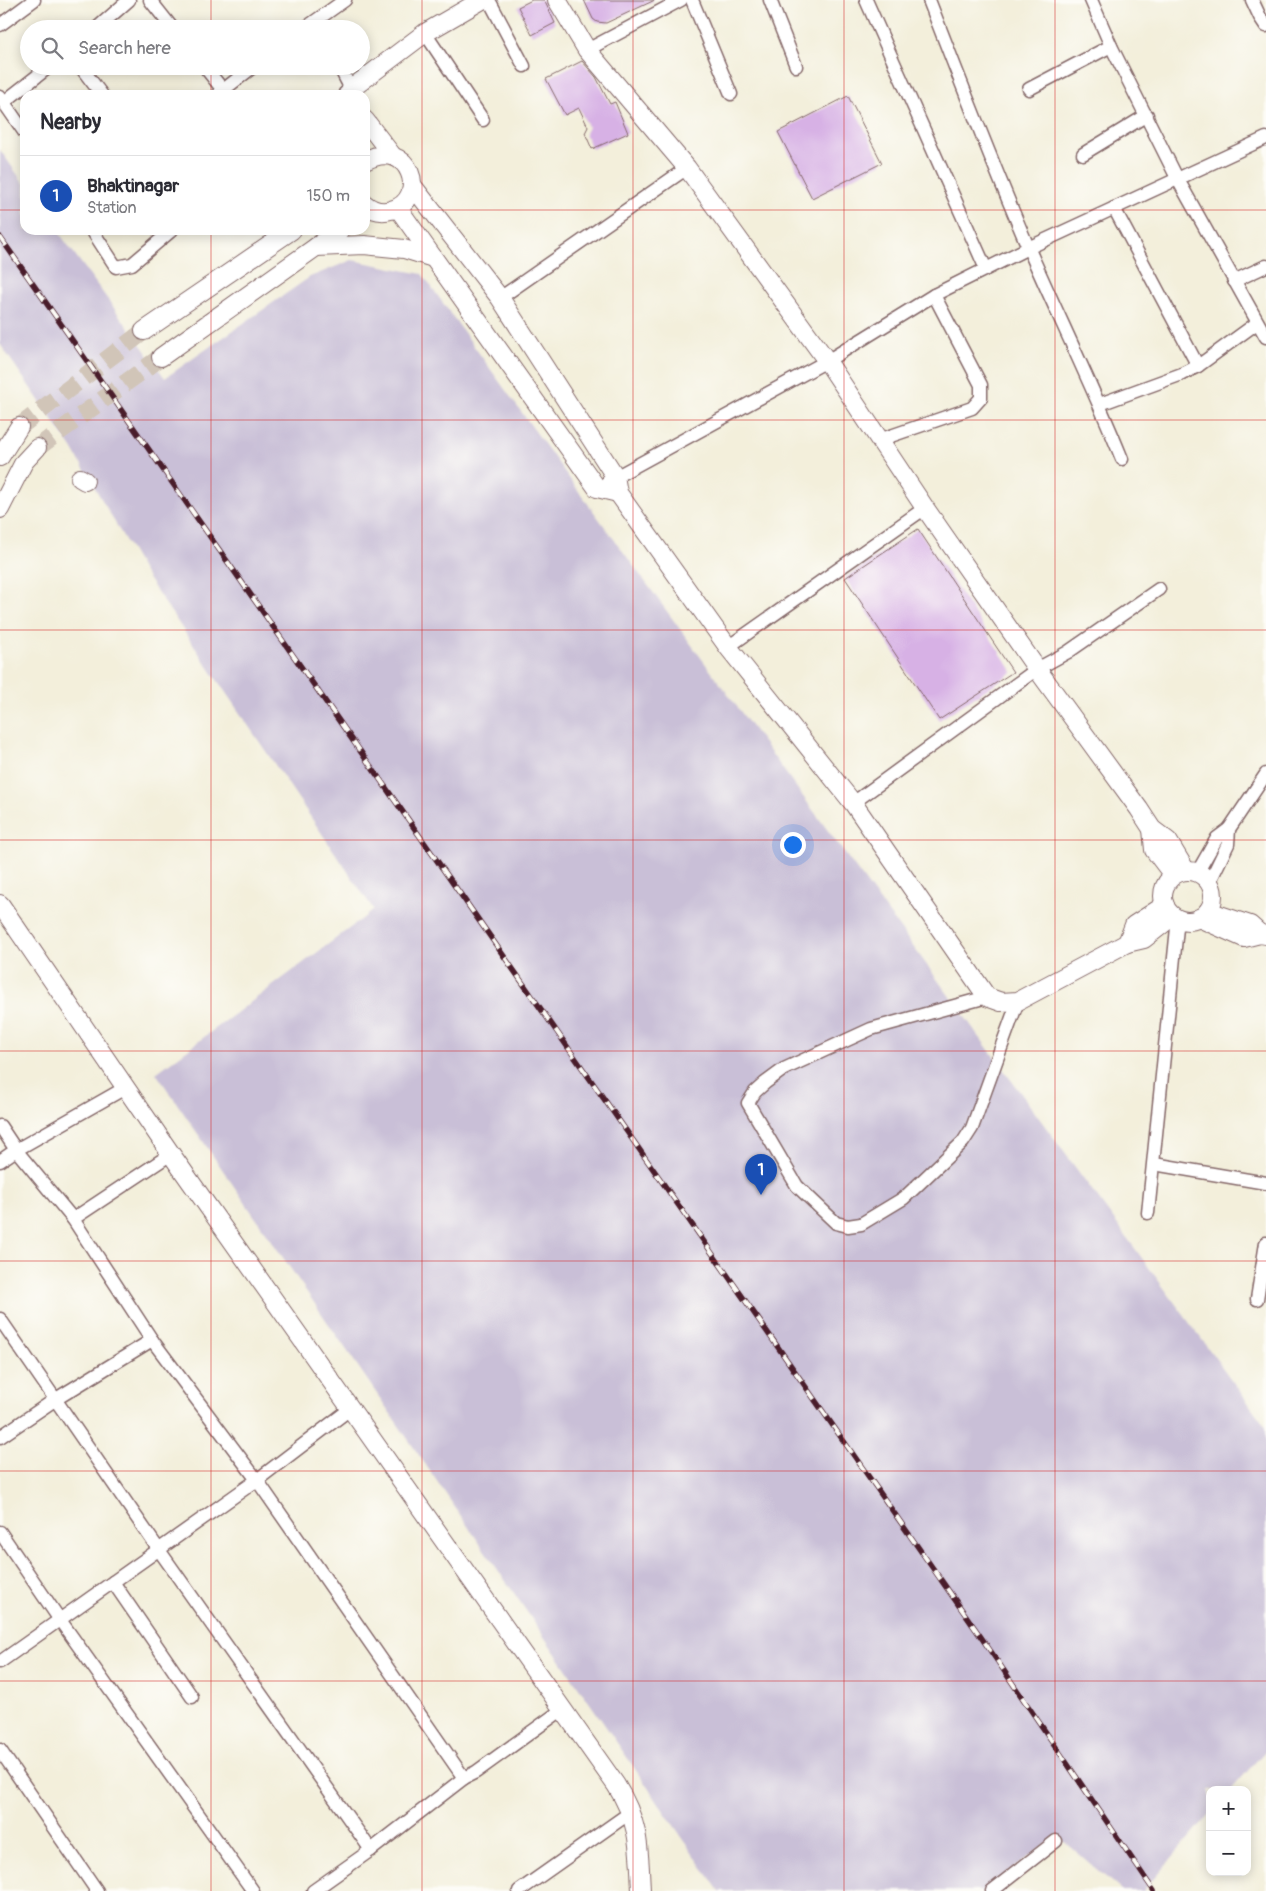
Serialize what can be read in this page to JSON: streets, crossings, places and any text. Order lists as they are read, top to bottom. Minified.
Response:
{"page":{"search":"Search here","heading":"Nearby","list":[{"mark":"1","name":"Bhaktinagar","note":"Station","value":"150 m"}],"pins":"1","map_buttons":["+","−"]}}
